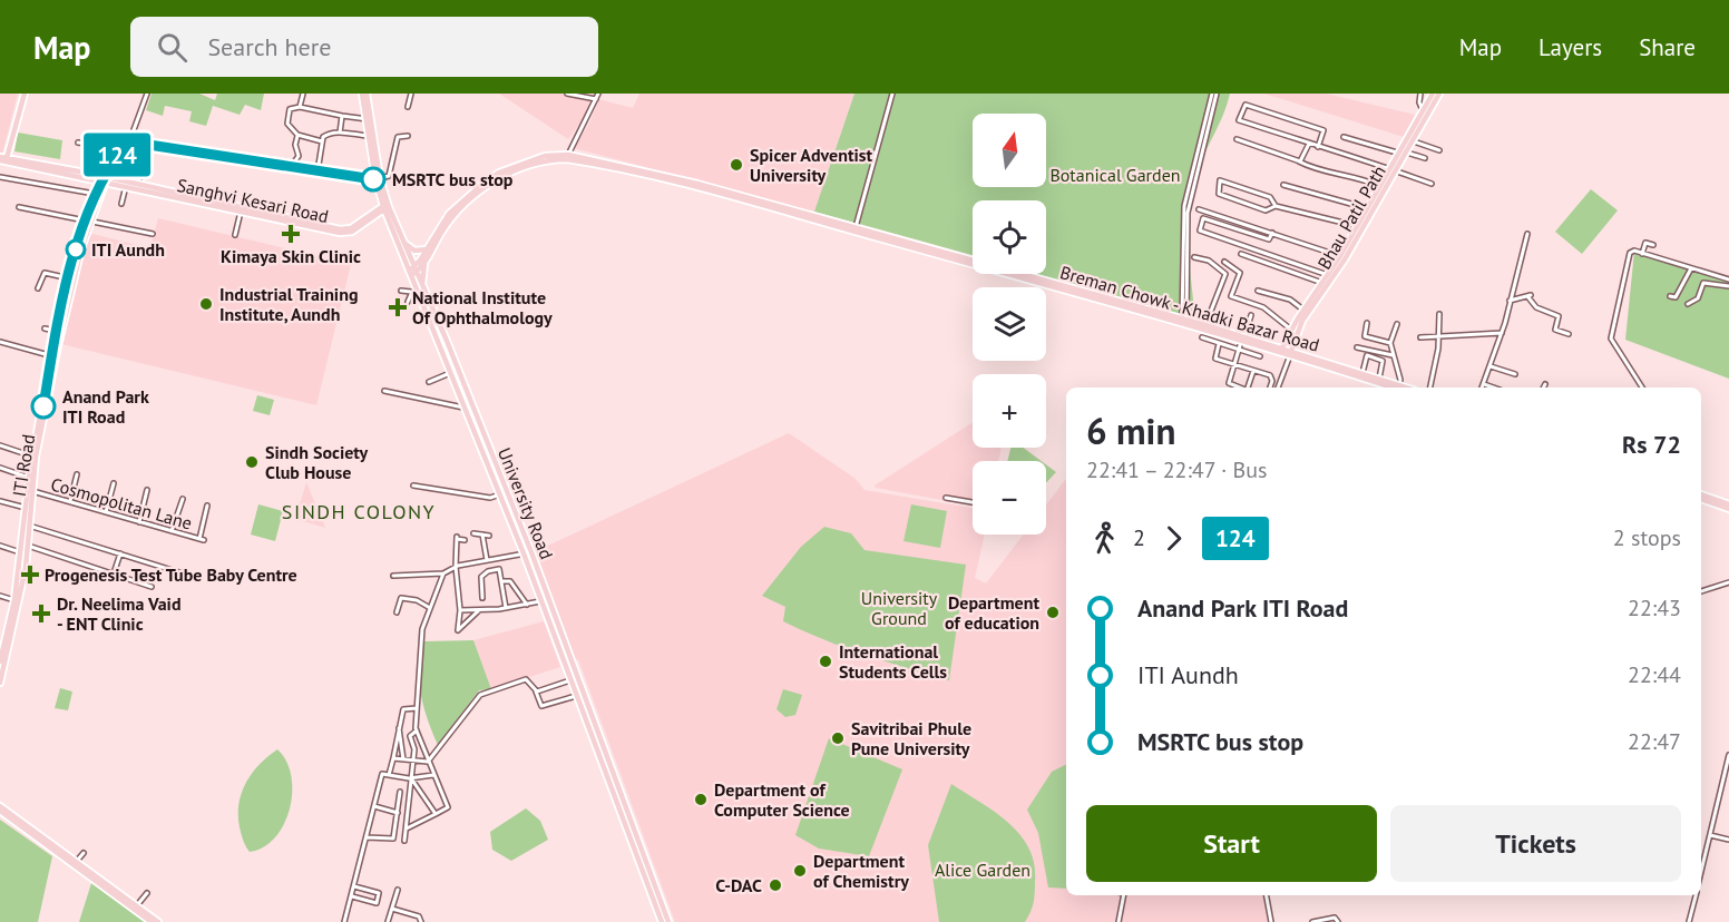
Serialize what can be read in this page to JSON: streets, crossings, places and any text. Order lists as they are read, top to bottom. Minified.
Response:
{"streets":{"main road":["Sanghvi Kesari Road","Bhau Patil Path","Breman Chowk - Khadki Bazar Road","ITI Road","University Road"],"street":["Cosmopolitan Lane"]},"crossings":[["Sanghvi Kesari Road","ITI Road"],["Sanghvi Kesari Road","University Road"],["Bhau Patil Path","Breman Chowk - Khadki Bazar Road"],["Breman Chowk - Khadki Bazar Road","University Road"],["ITI Road","Cosmopolitan Lane"]],"districts":["SINDH COLONY"],"parks":["Botanical Garden","University Ground","Alice Garden"],"places":{"other":["Spicer Adventist University","MSRTC bus stop","ITI Aundh","Industrial Training Institute, Aundh","Anand Park ITI Road","Sindh Society Club House","Department of education","International Students Cells","Savitribai Phule Pune University","Department of Computer Science","Department of Chemistry","C-DAC"],"health":["Kimaya Skin Clinic","National Institute Of Ophthalmology","Progenesis Test Tube Baby Centre","Dr. Neelima Vaid - ENT Clinic"]},"lines":["bus line 124"],"north":"top","page":{"header":"Map","search":"Search here","nav":["Map","Layers","Share"],"on_map":"124","map_buttons":["+","−"],"heading":["6 min","22:41 – 22:47 · Bus","Rs 72"],"legs":["2","124","2 stops"],"list":[{"name":"Anand Park ITI Road","value":"22:43"},{"name":"ITI Aundh","value":"22:44"},{"name":"MSRTC bus stop","value":"22:47"}],"buttons":["Start","Tickets"]}}
